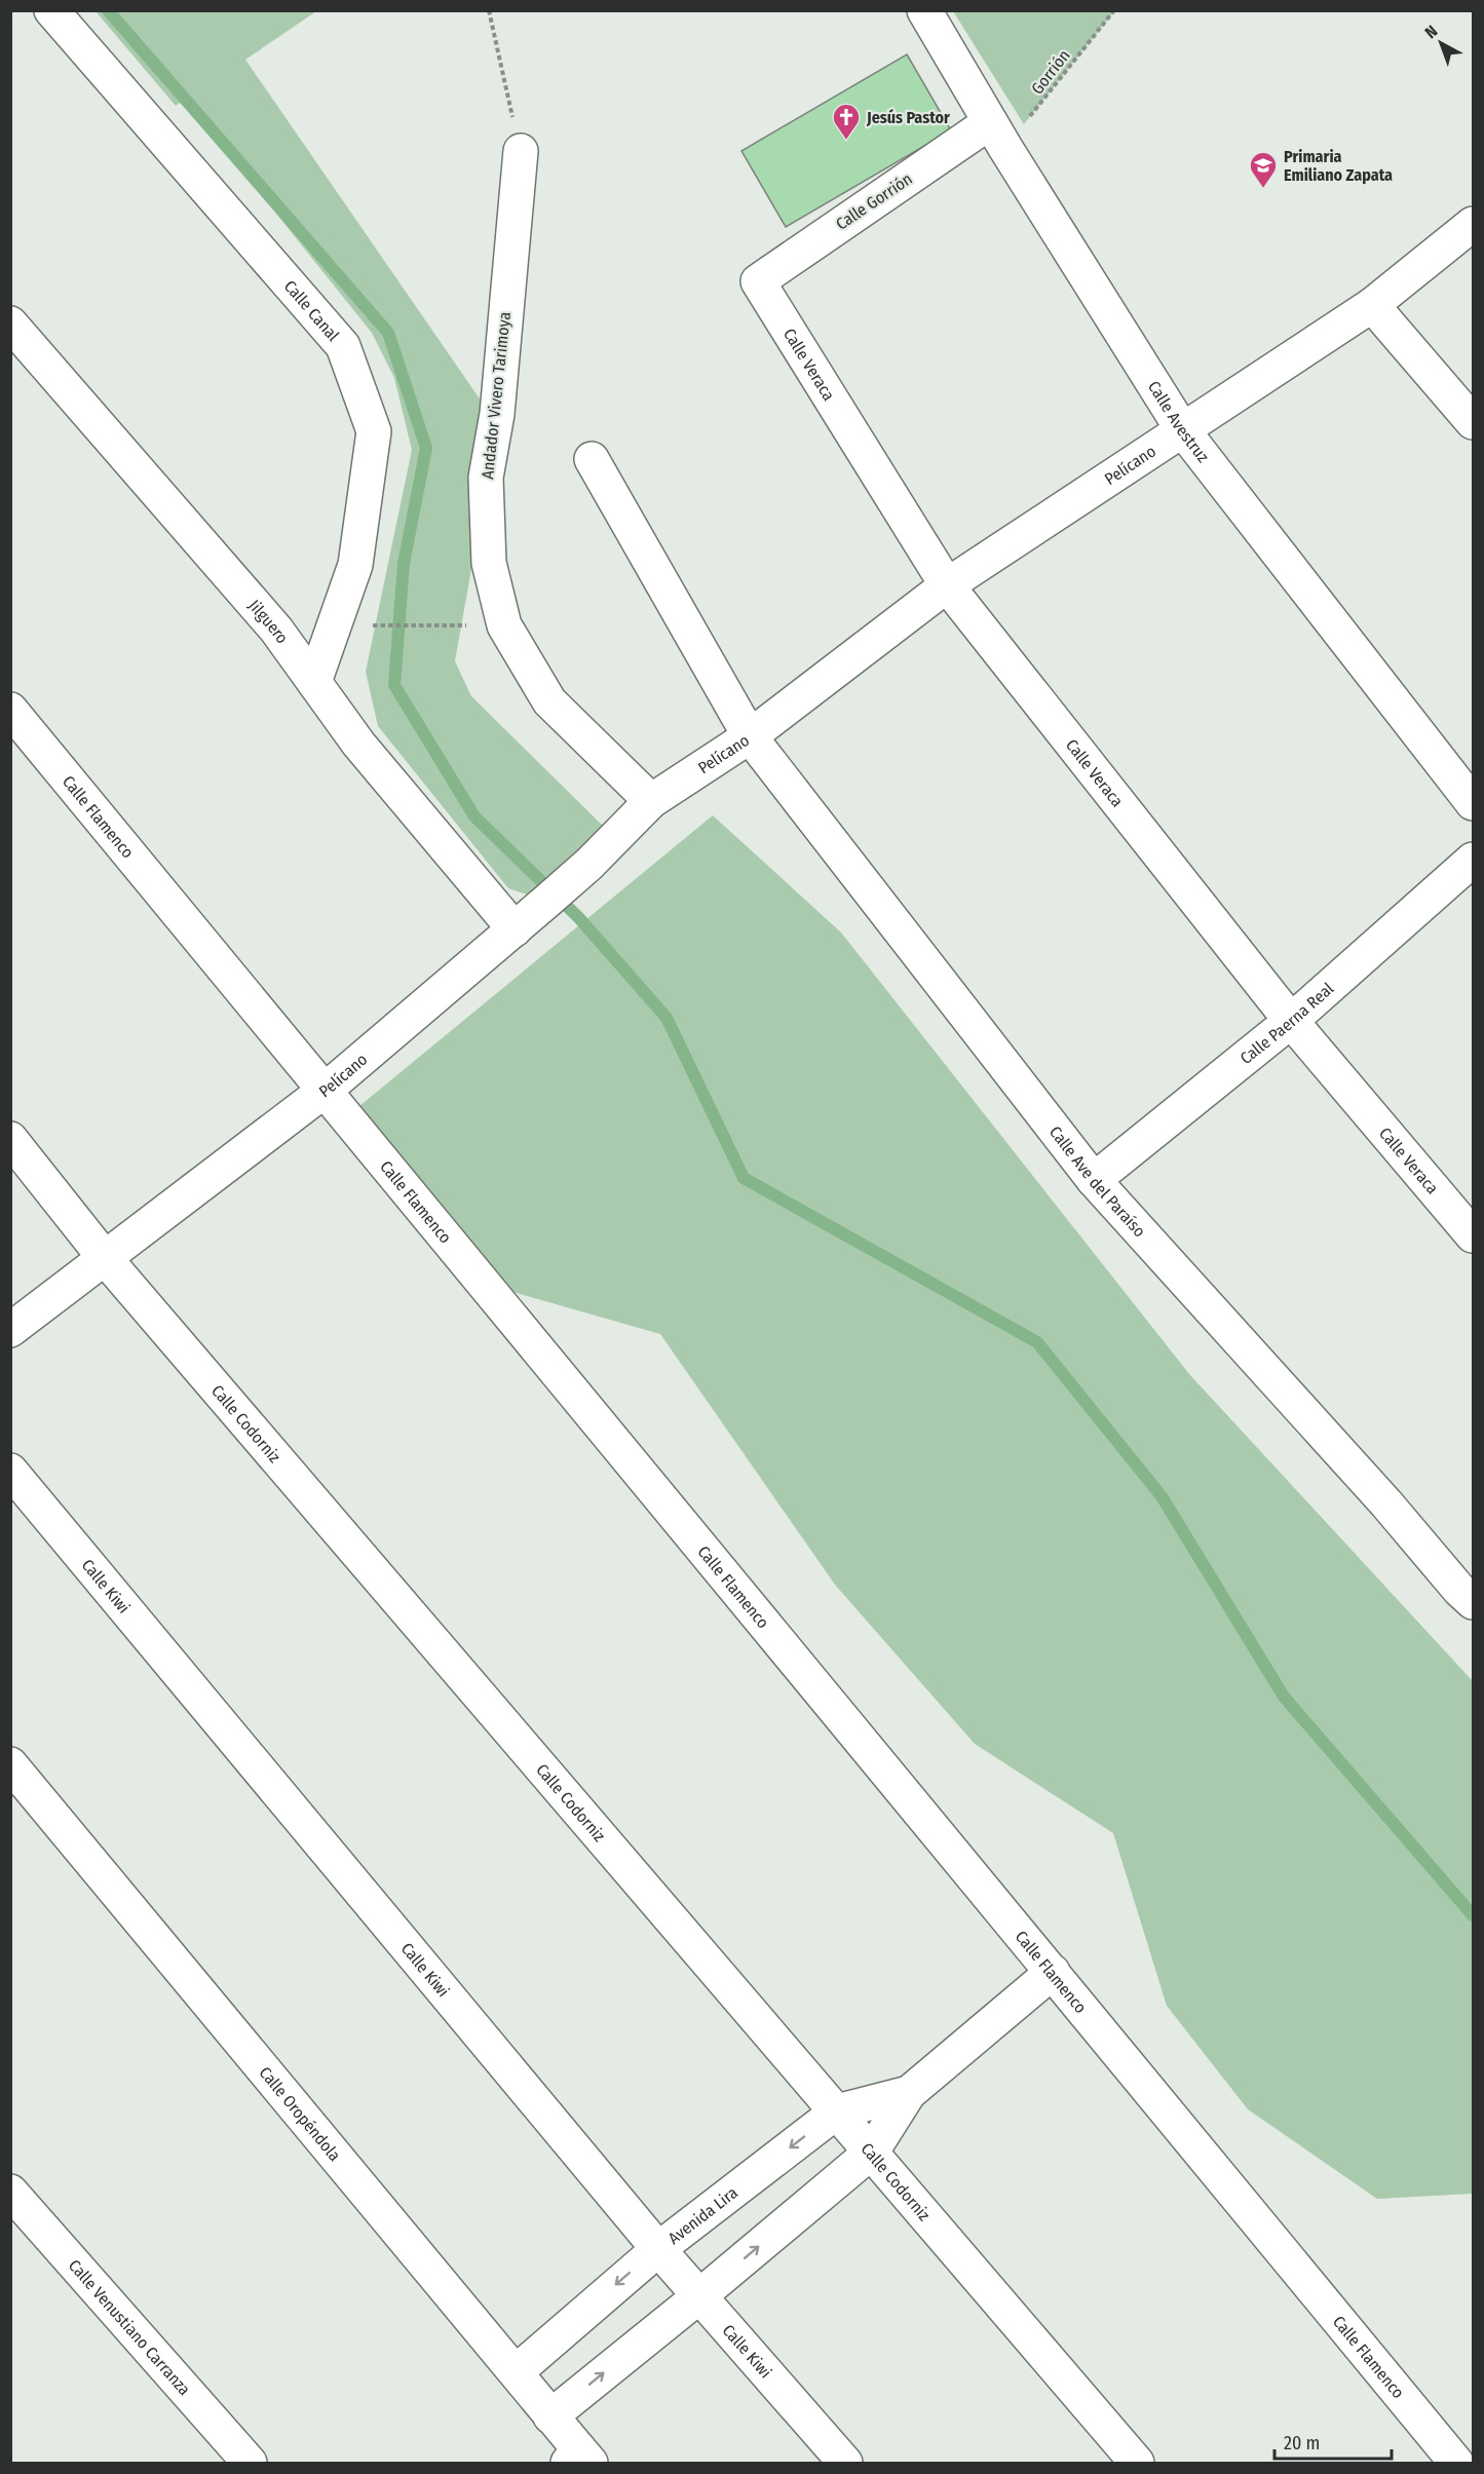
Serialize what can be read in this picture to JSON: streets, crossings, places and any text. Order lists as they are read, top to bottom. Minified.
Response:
{"streets":{"street":["Calle Gorrión","Calle Canal","Calle Veraca","Andador Vivero Tarimoya","Calle Avestruz","Pelícano","Jilguero","Calle Flamenco","Calle Paerna Real","Calle Ave del Paraíso","Calle Codorniz","Calle Kiwi","Calle Oropéndola","Avenida Lira","Calle Venustiano Carranza"],"path":["Gorrión"]},"crossings":[["Gorrión","Calle Gorrión"],["Gorrión","Calle Avestruz"],["Calle Gorrión","Calle Veraca"],["Calle Gorrión","Calle Avestruz"],["Calle Canal","Jilguero"],["Calle Veraca","Pelícano"],["Calle Veraca","Calle Paerna Real"],["Andador Vivero Tarimoya","Pelícano"],["Calle Avestruz","Pelícano"],["Pelícano","Jilguero"],["Pelícano","Calle Flamenco"],["Pelícano","Calle Ave del Paraíso"],["Pelícano","Calle Codorniz"],["Calle Flamenco","Avenida Lira"],["Calle Paerna Real","Calle Ave del Paraíso"],["Calle Codorniz","Avenida Lira"],["Calle Kiwi","Avenida Lira"],["Calle Oropéndola","Avenida Lira"]],"places":{"church":["Jesús Pastor"],"school or university":["Primaria Emiliano Zapata"]},"scale_bar":"20 m","north":"top left"}
